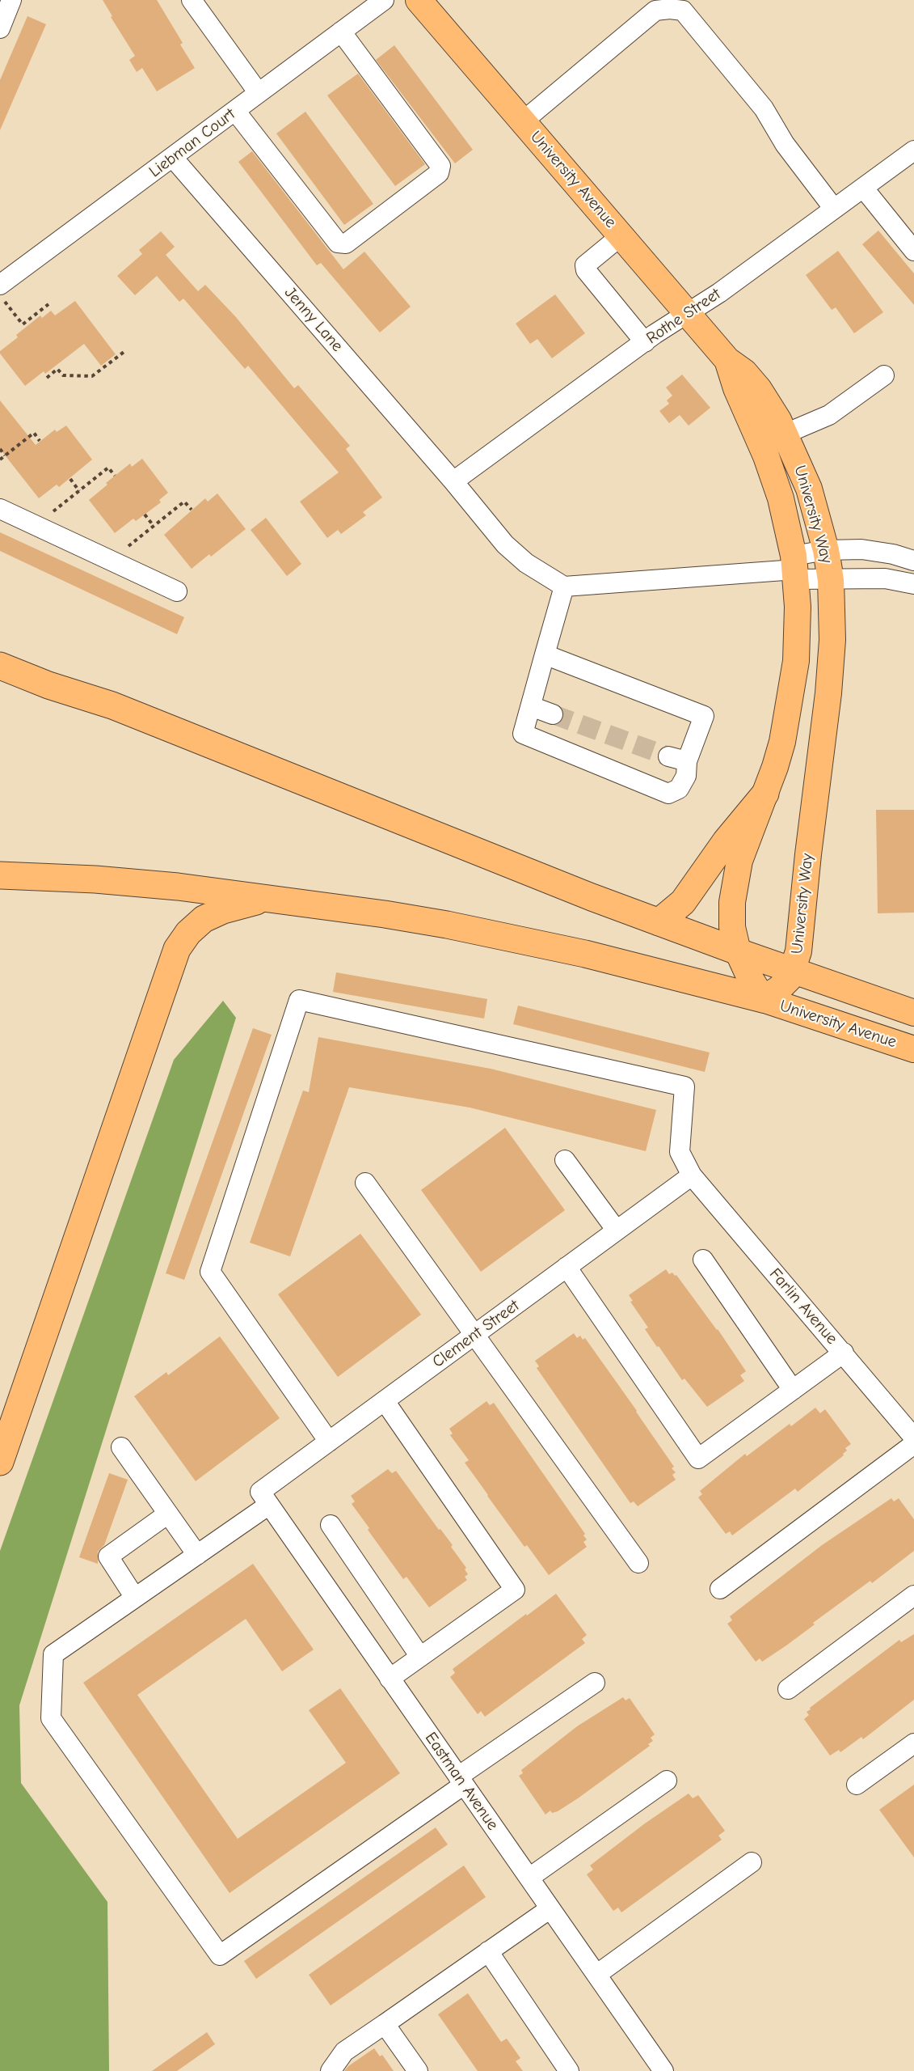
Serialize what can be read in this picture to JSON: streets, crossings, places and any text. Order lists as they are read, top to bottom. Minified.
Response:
{"streets":{"main road":["University Avenue","University Way"],"street":["Liebman Court","Rothe Street","Jenny Lane","Farlin Avenue","Clement Street","Eastman Avenue"]},"crossings":[["Liebman Court","Jenny Lane"],["University Avenue","Rothe Street"],["University Avenue","University Way"],["Rothe Street","Jenny Lane"],["Farlin Avenue","Clement Street"],["Clement Street","Eastman Avenue"]]}
